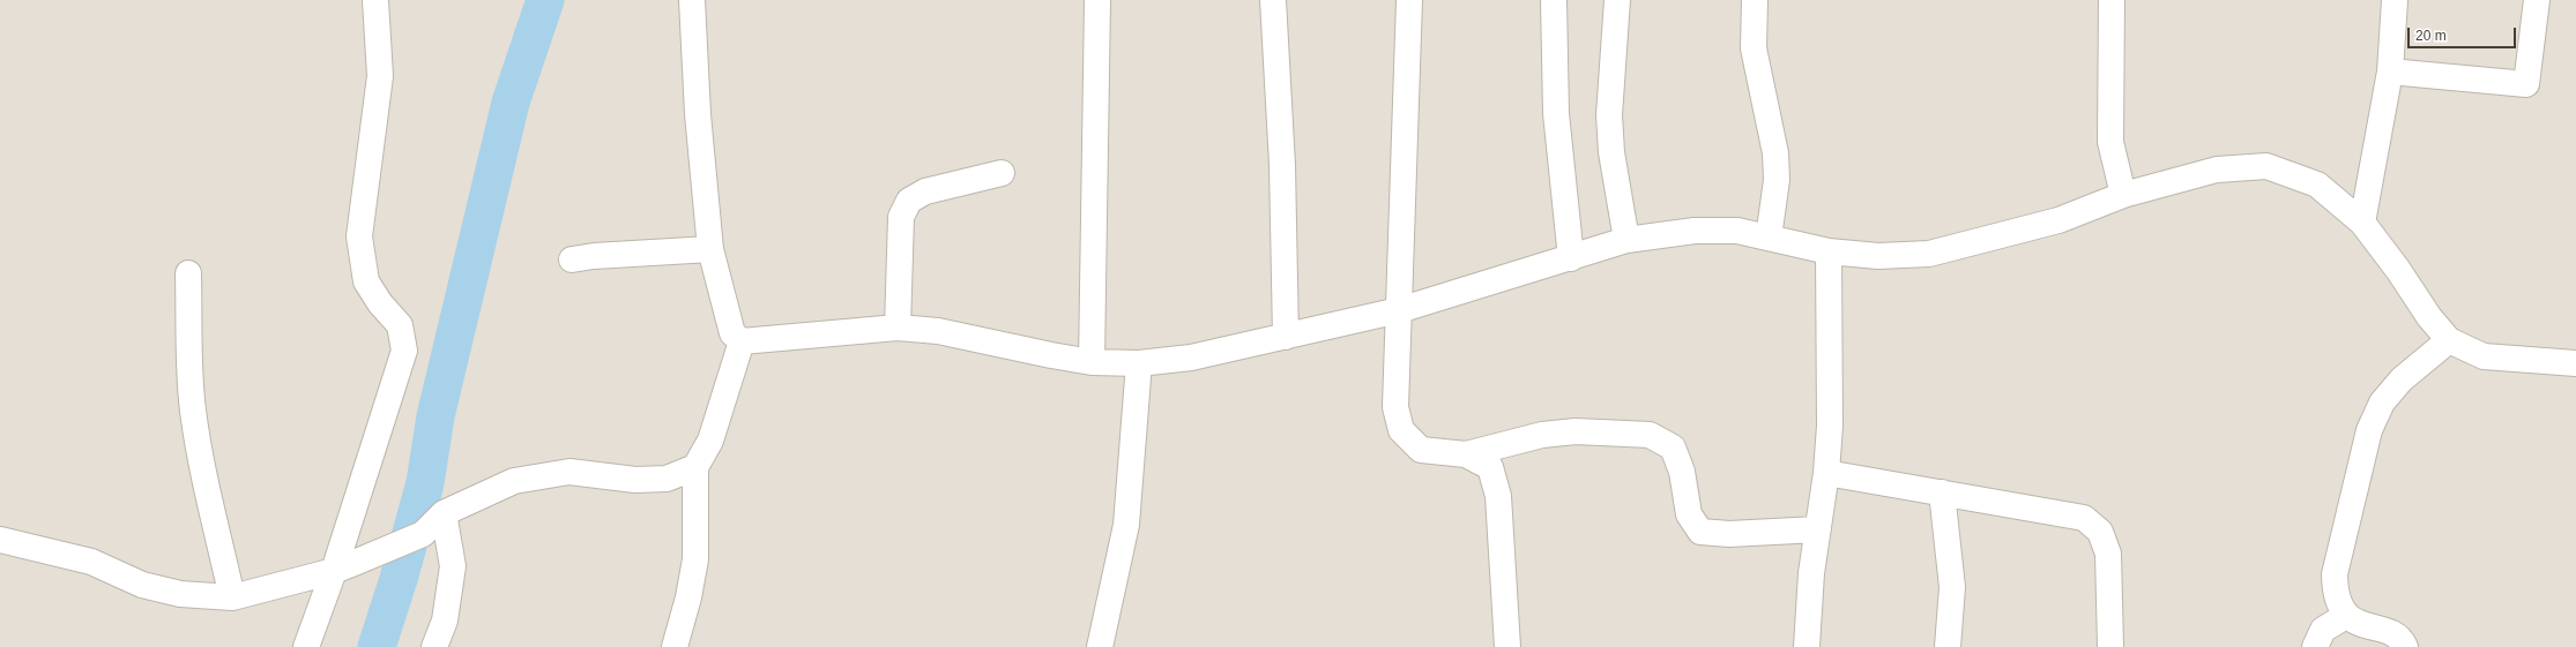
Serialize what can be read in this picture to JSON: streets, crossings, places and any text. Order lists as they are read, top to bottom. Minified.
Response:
{"scale_bar":"20 m"}
